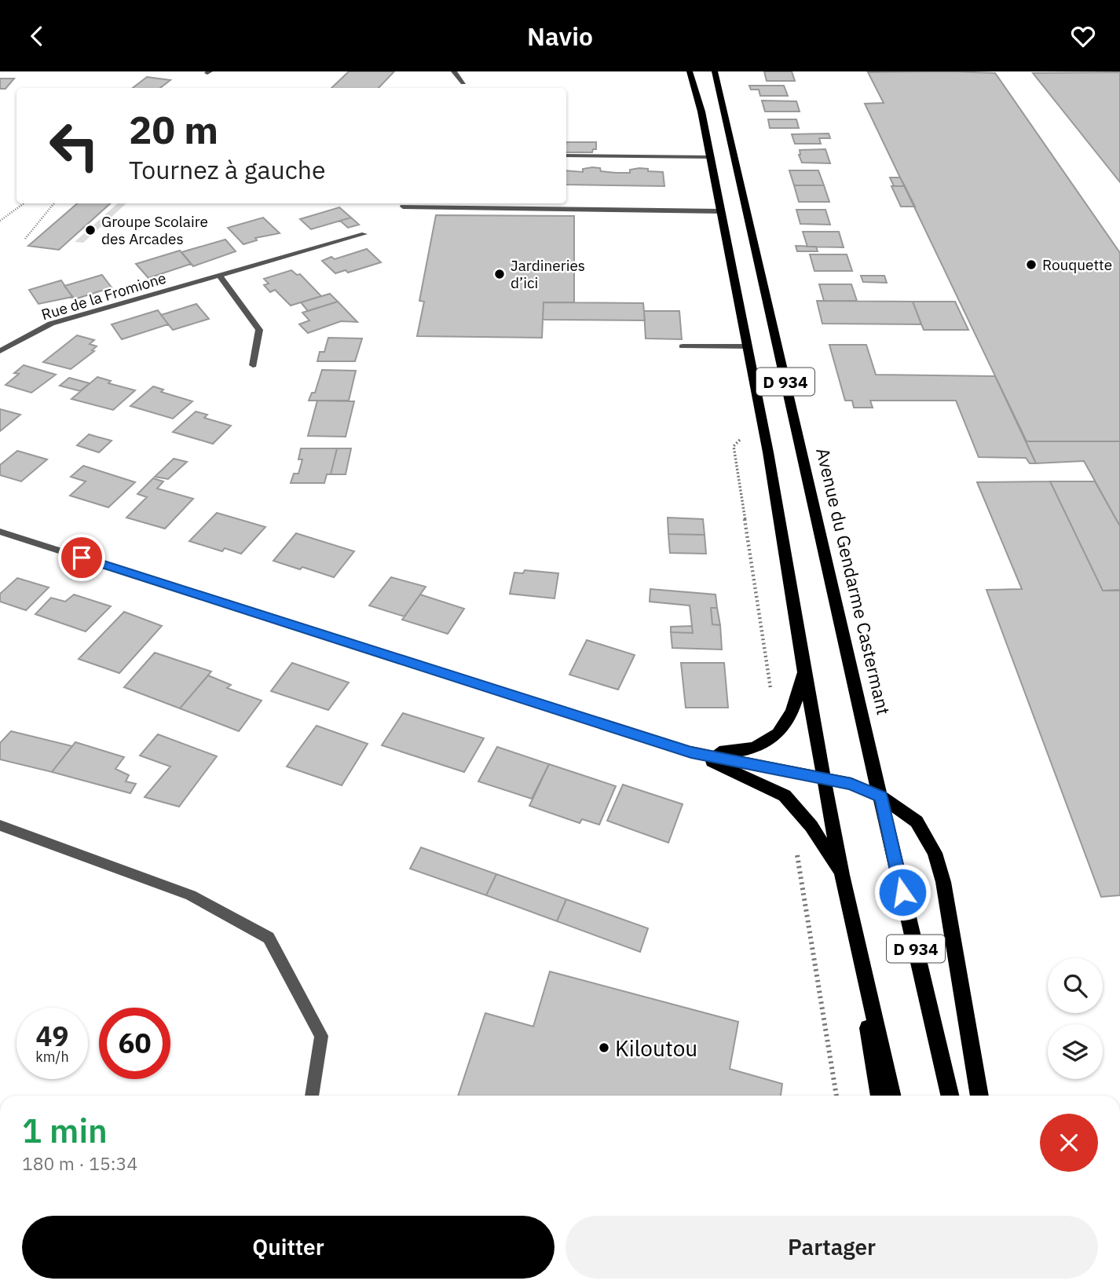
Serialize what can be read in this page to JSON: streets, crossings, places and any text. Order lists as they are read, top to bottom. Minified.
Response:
{"streets":{"main road":["D 934","Avenue du Gendarme Castermant"],"street":["Rue de la Fromione"]},"places":["Groupe Scolaire des Arcades","Rouquette","Jardineries d’ici","Kiloutou"],"page":{"header":"Navio","turn":["20 m","Tournez à gauche"],"speed":"49 km/h","limit":"60","heading":["1 min","180 m · 15:34"],"buttons":["Quitter","Partager"]}}
